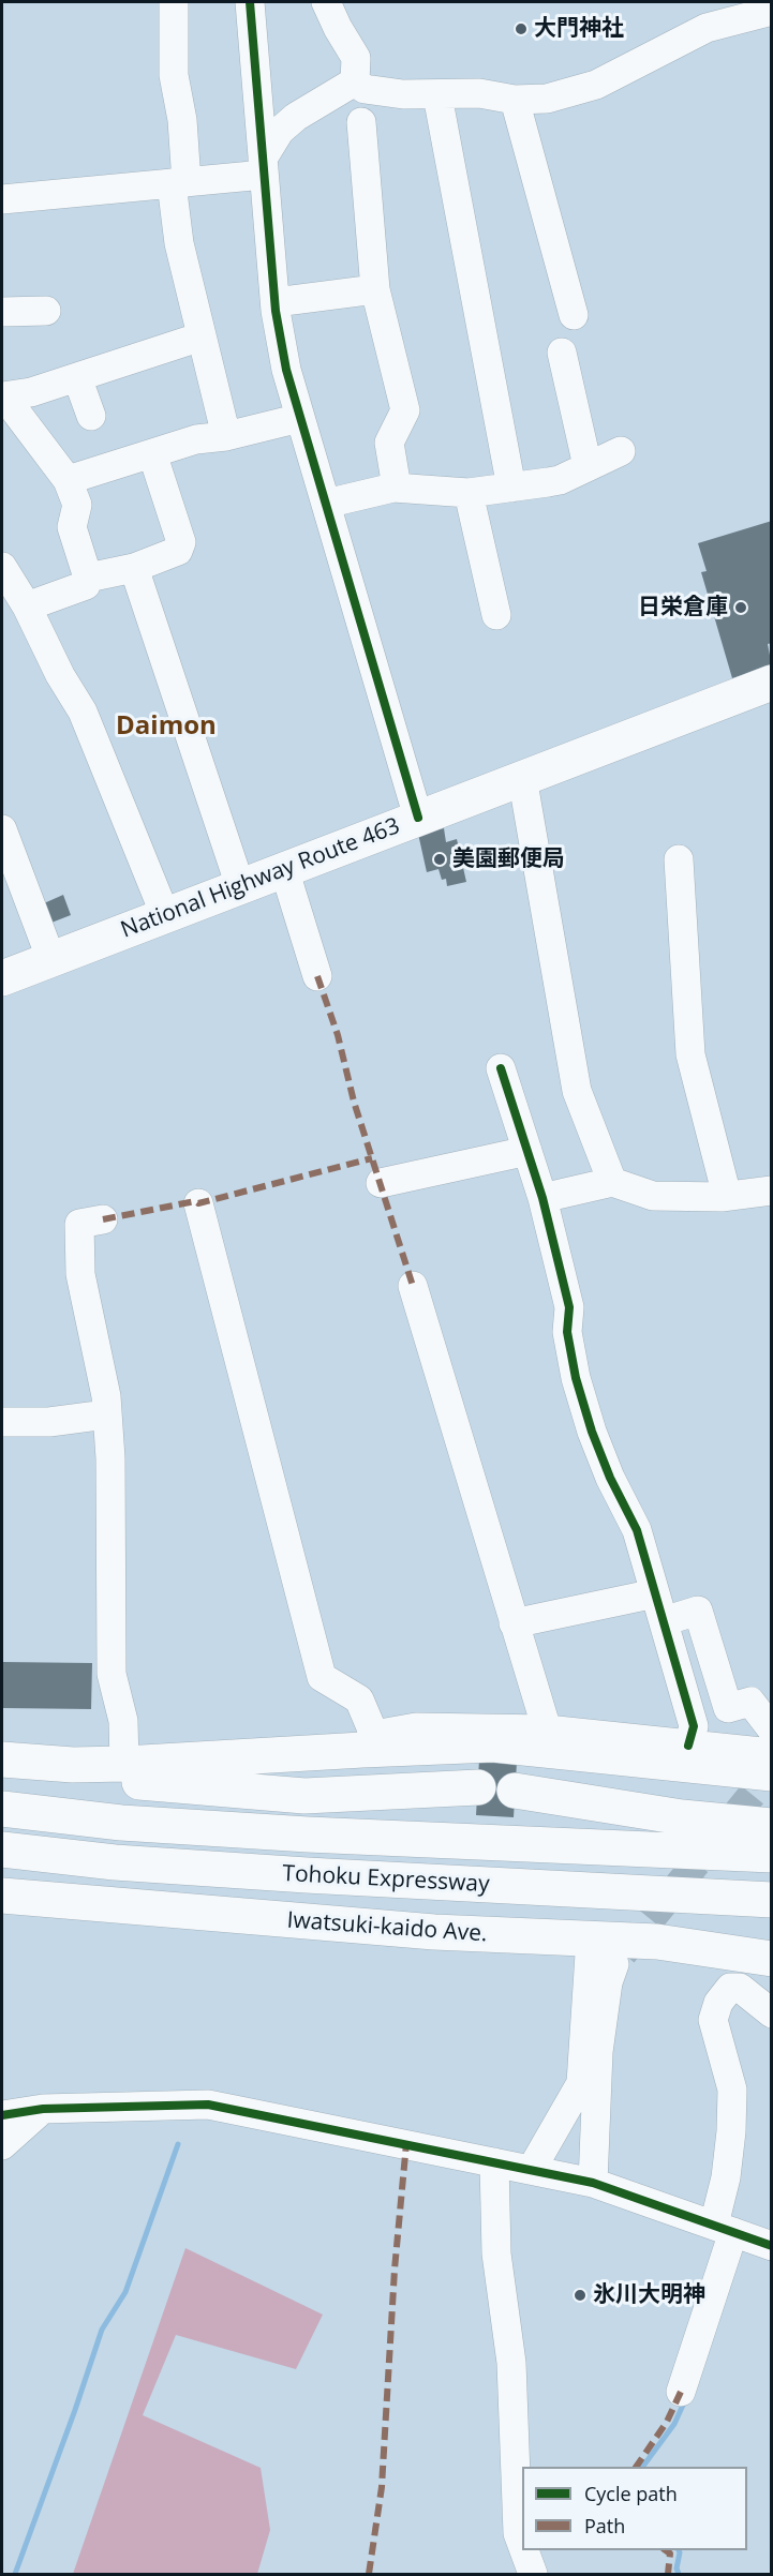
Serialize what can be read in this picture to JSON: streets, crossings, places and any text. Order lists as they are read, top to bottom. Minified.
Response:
{"streets":{"highway":["National Highway Route 463","Tohoku Expressway","Iwatsuki-kaido Ave."]},"districts":["Daimon"],"places":["大門神社","日栄倉庫","美園郵便局","氷川大明神"],"legend":["Cycle path","Path"]}
